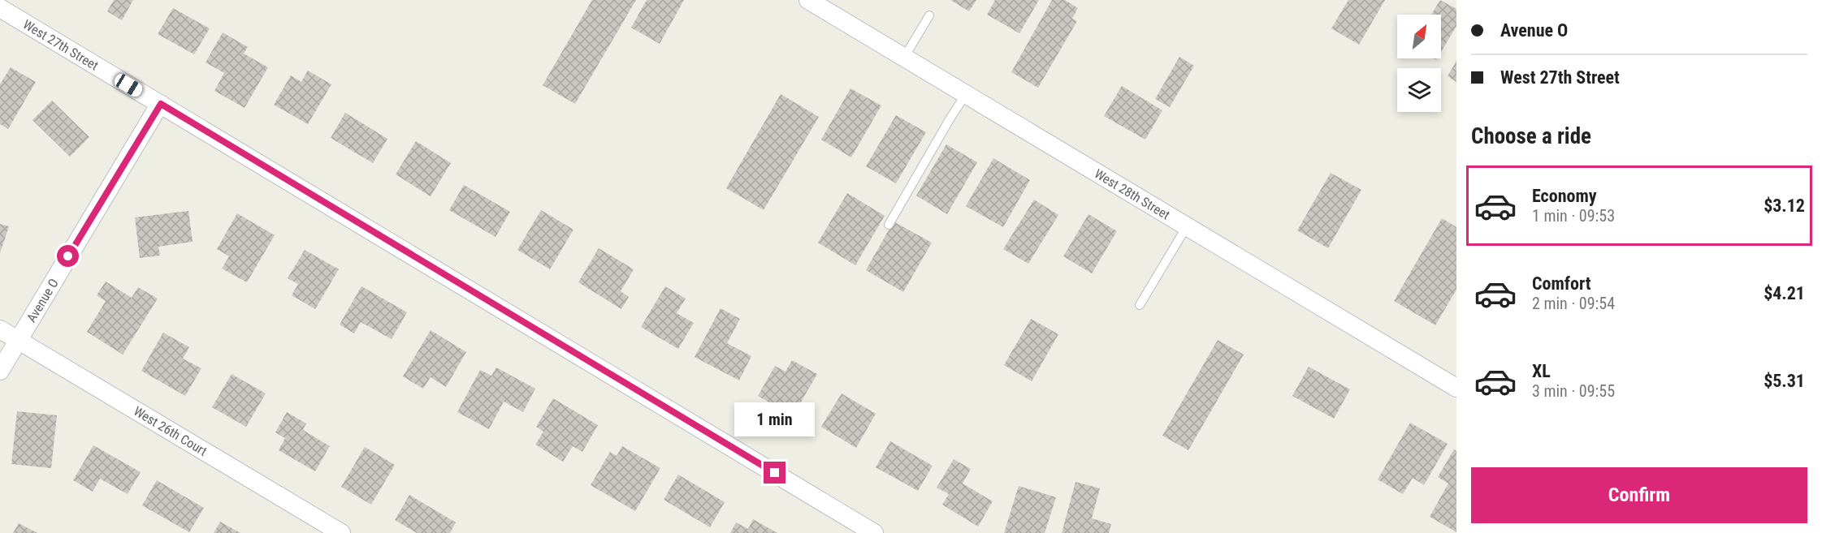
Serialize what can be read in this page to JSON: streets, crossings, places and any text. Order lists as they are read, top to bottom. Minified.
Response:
{"streets":{"street":["West 27th Street","West 28th Street","Avenue O","West 26th Court"]},"crossings":[["West 27th Street","Avenue O"],["Avenue O","West 26th Court"]],"north":"top right","page":{"banner":["Avenue O","West 27th Street"],"heading":"Choose a ride","list":[{"name":"Economy","note":"1 min · 09:53","value":"$3.12"},{"name":"Comfort","note":"2 min · 09:54","value":"$4.21"},{"name":"XL","note":"3 min · 09:55","value":"$5.31"}],"bubble":"1 min","buttons":"Confirm"}}
